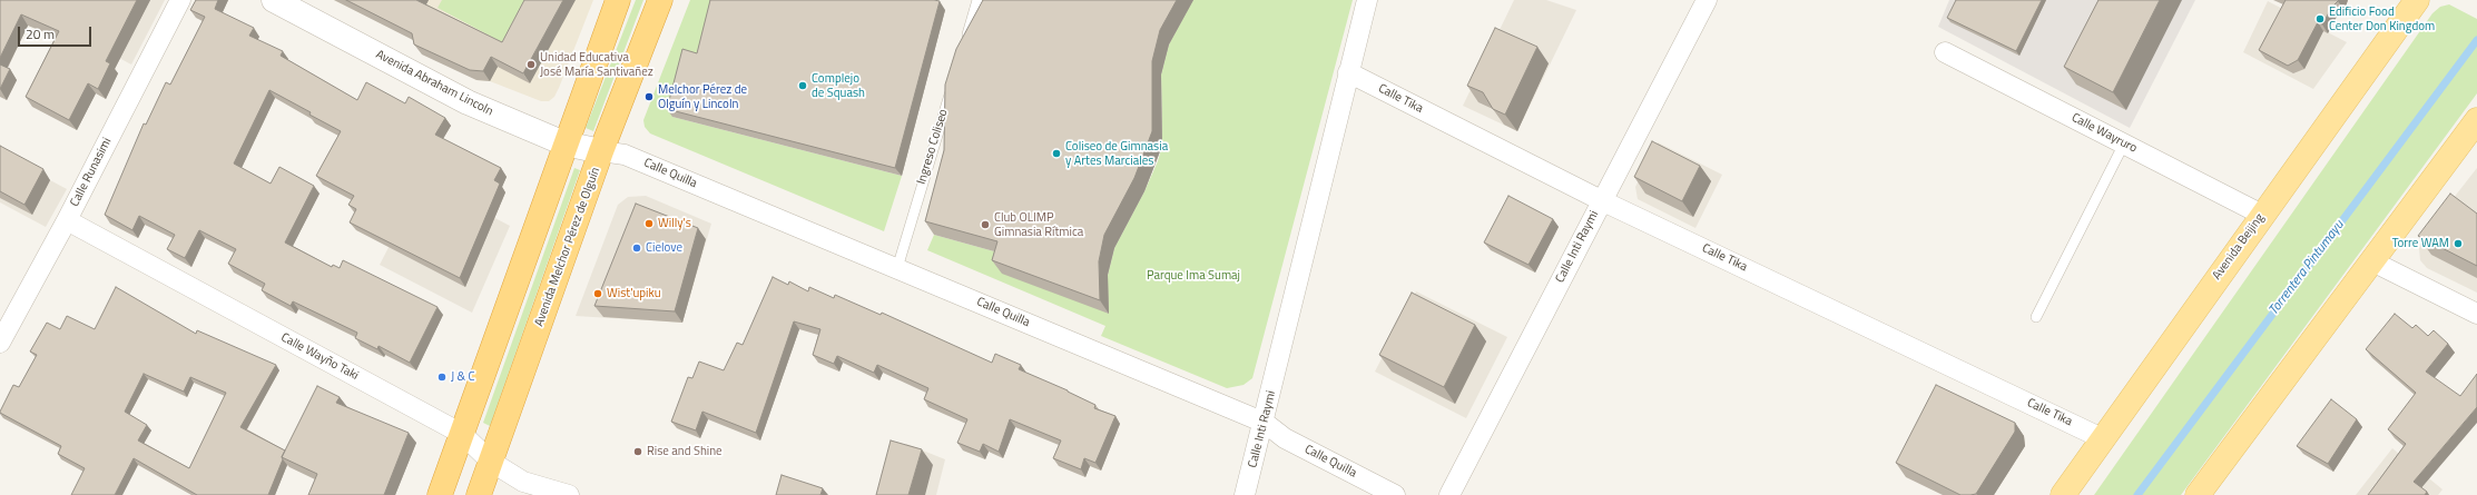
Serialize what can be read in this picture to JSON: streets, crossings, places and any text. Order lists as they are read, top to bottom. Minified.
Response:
{"streets":{"highway":["Avenida Melchor Pérez de Olguín"],"main road":["Avenida Beijing"],"street":["Avenida Abraham Lincoln","Calle Tika","Calle Wayruro","Calle Runasimi","Calle Quilla","Calle Inti Raymi","Calle Wayño Taki"],"lane":["Ingreso Coliseo"]},"crossings":[["Avenida Abraham Lincoln","Calle Quilla"],["Avenida Abraham Lincoln","Avenida Melchor Pérez de Olguín"],["Calle Tika","Calle Inti Raymi"],["Calle Tika","Avenida Beijing"],["Calle Wayruro","Avenida Beijing"],["Ingreso Coliseo","Calle Quilla"],["Calle Runasimi","Calle Wayño Taki"],["Calle Quilla","Avenida Melchor Pérez de Olguín"],["Calle Quilla","Calle Inti Raymi"],["Avenida Melchor Pérez de Olguín","Calle Wayño Taki"]],"water":["Torrentera Pintumayu"],"parks":["Parque Ima Sumaj"],"places":["Edificio Food Center Don Kingdom","Unidad Educativa José María Santivañez","Complejo de Squash","Melchor Pérez de Olguín y Lincoln","Coliseo de Gimnasia y Artes Marciales","Willy's","Club OLIMP Gimnasia Rítmica","Torre WAM","Cielove","Wist'upiku","J & C","Rise and Shine"],"scale_bar":"20 m"}
